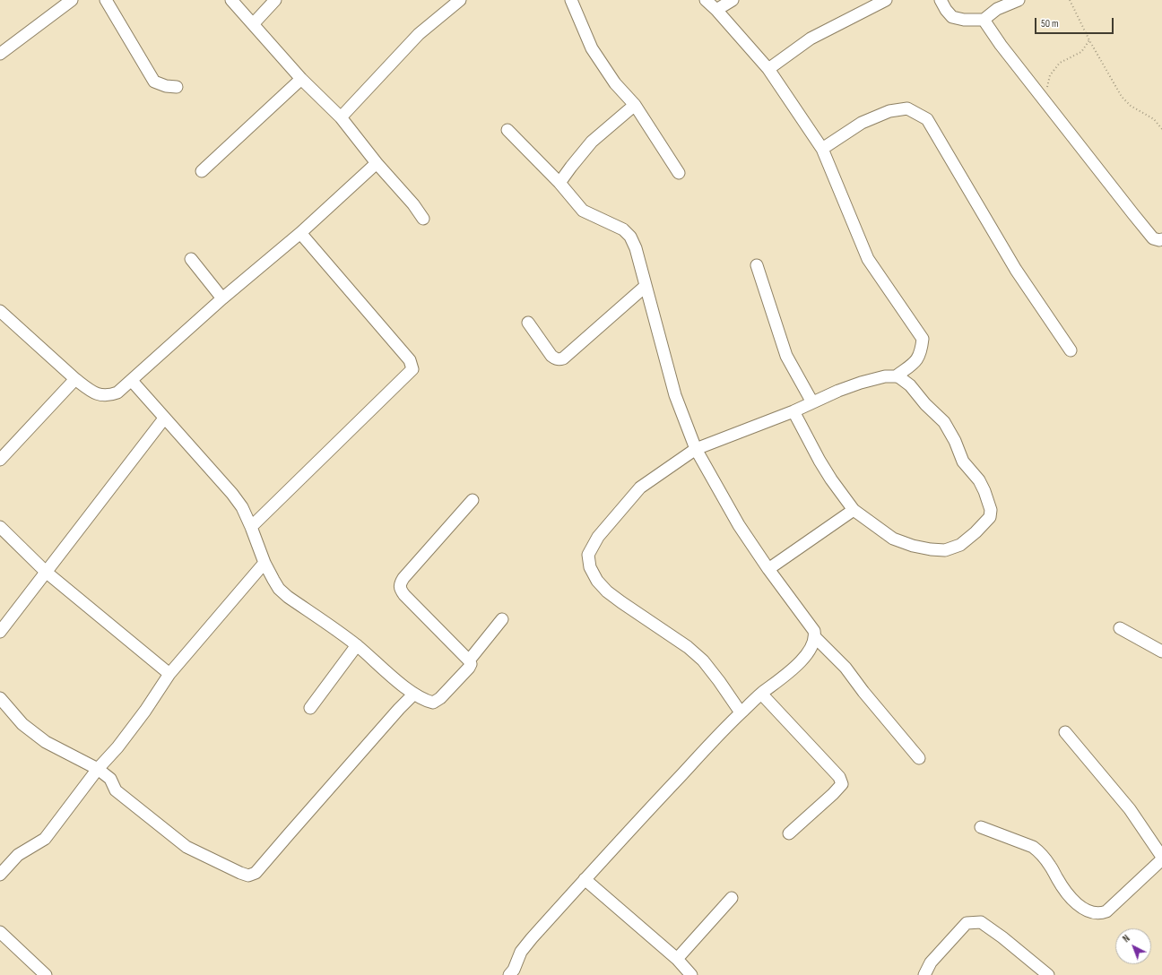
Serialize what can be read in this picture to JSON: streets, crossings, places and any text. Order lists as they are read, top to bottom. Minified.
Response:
{"scale_bar":"50 m","north":"top left"}
